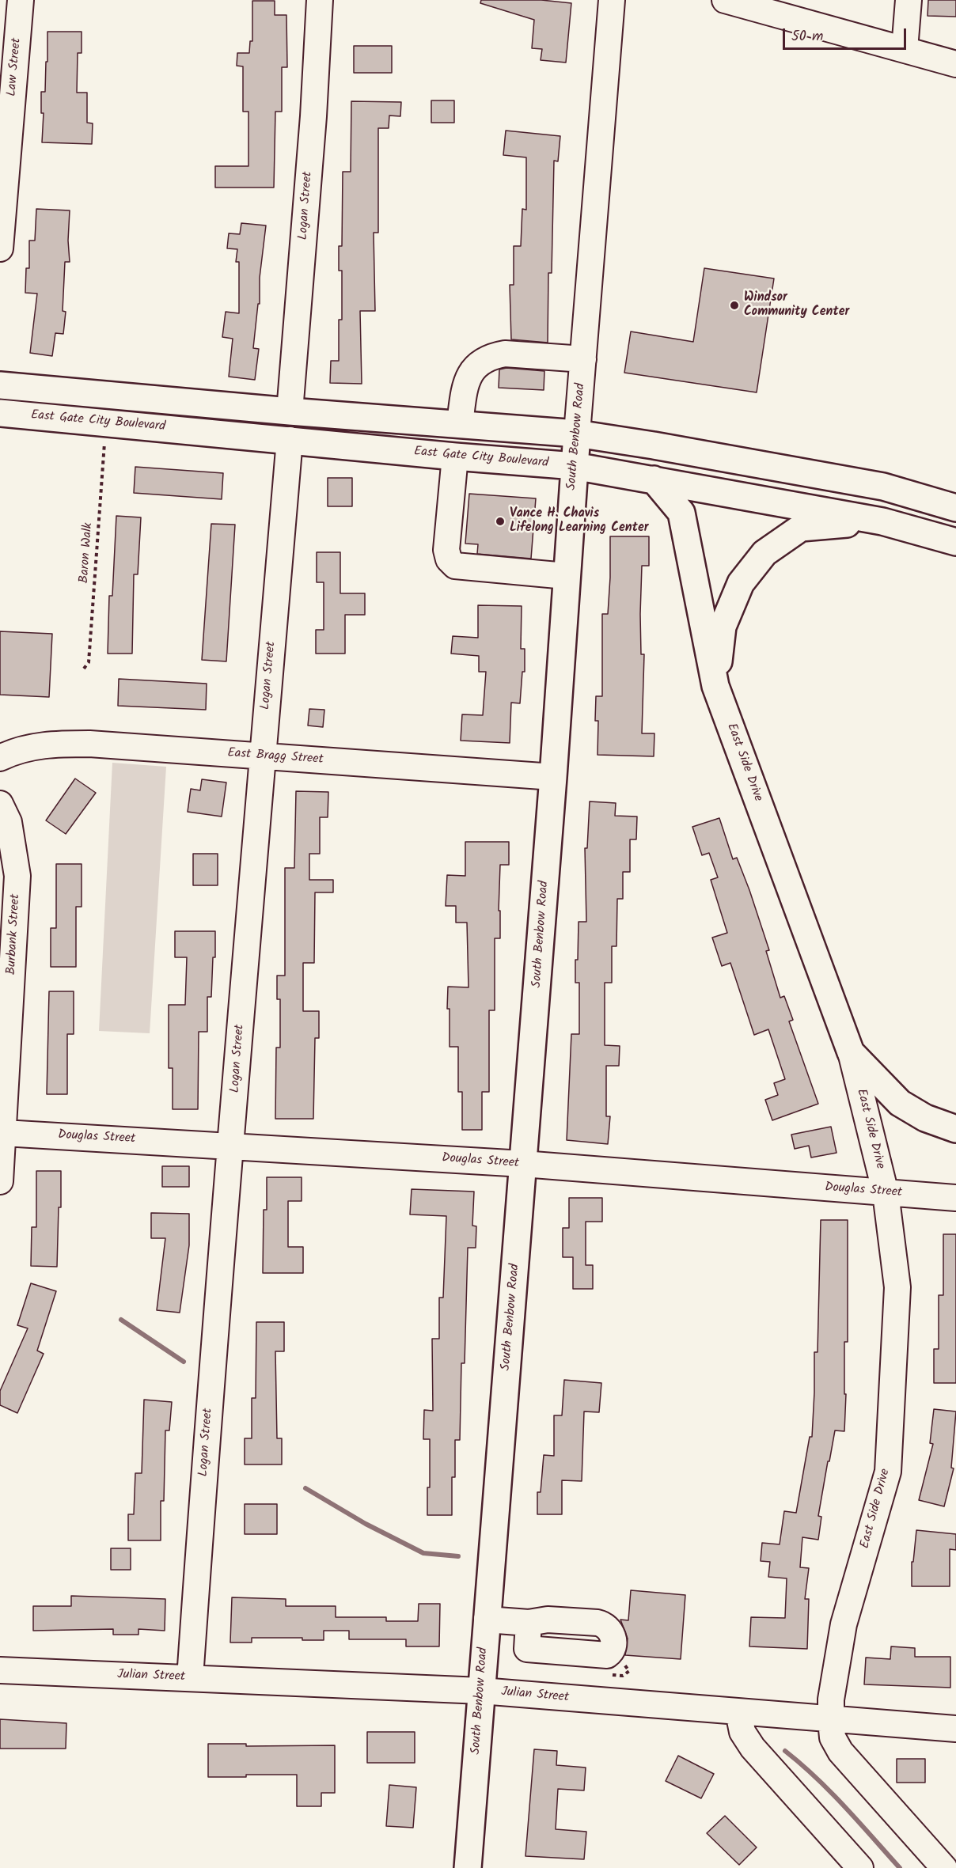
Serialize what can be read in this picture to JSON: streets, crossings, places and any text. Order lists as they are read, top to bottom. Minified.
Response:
{"streets":{"main road":["East Gate City Boulevard","South Benbow Road","East Side Drive"],"street":["Law Street","Logan Street","East Bragg Street","Burbank Street","Douglas Street","Julian Street"],"path":["Baron Walk"]},"crossings":[["Logan Street","East Gate City Boulevard"],["Logan Street","East Bragg Street"],["Logan Street","Douglas Street"],["Logan Street","Julian Street"],["East Gate City Boulevard","South Benbow Road"],["East Gate City Boulevard","East Side Drive"],["South Benbow Road","East Bragg Street"],["South Benbow Road","Douglas Street"],["South Benbow Road","Julian Street"],["East Side Drive","Douglas Street"],["East Side Drive","Julian Street"],["Burbank Street","Douglas Street"]],"places":["Windsor Community Center","Vance H. Chavis Lifelong Learning Center"],"scale_bar":"50 m"}
